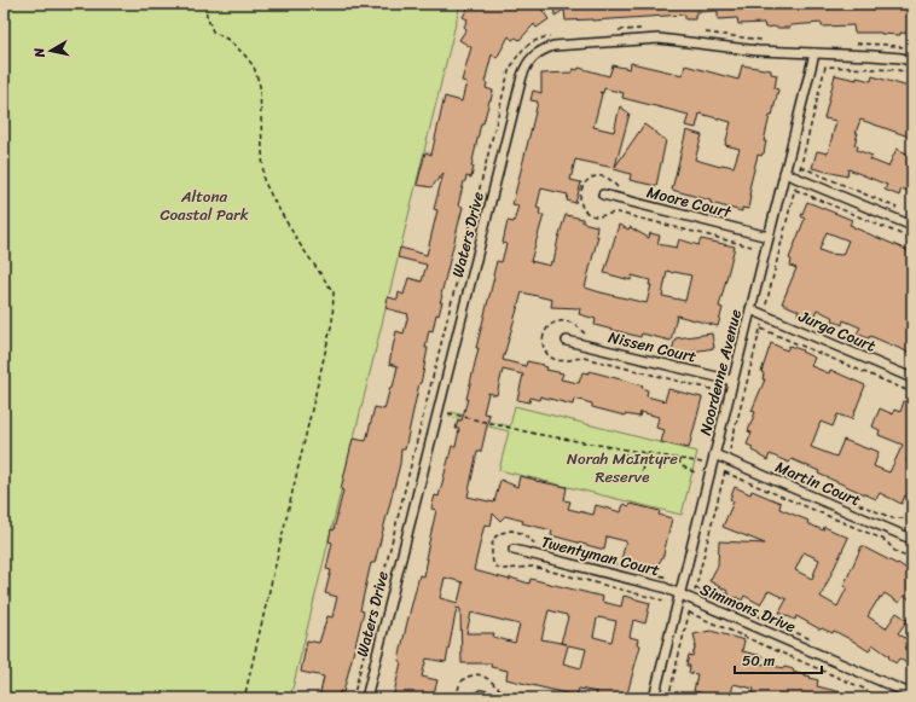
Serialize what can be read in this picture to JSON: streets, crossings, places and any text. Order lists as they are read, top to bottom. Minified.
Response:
{"streets":{"street":["Moore Court","Waters Drive","Jurga Court","Nissen Court","Noordenne Avenue","Martin Court","Twentyman Court","Simmons Drive"]},"crossings":[["Moore Court","Noordenne Avenue"],["Waters Drive","Noordenne Avenue"],["Jurga Court","Noordenne Avenue"],["Nissen Court","Noordenne Avenue"],["Noordenne Avenue","Martin Court"],["Noordenne Avenue","Twentyman Court"],["Noordenne Avenue","Simmons Drive"],["Twentyman Court","Simmons Drive"]],"parks":["Altona Coastal Park","Norah McIntyre Reserve"],"scale_bar":"50 m","north":"left"}
